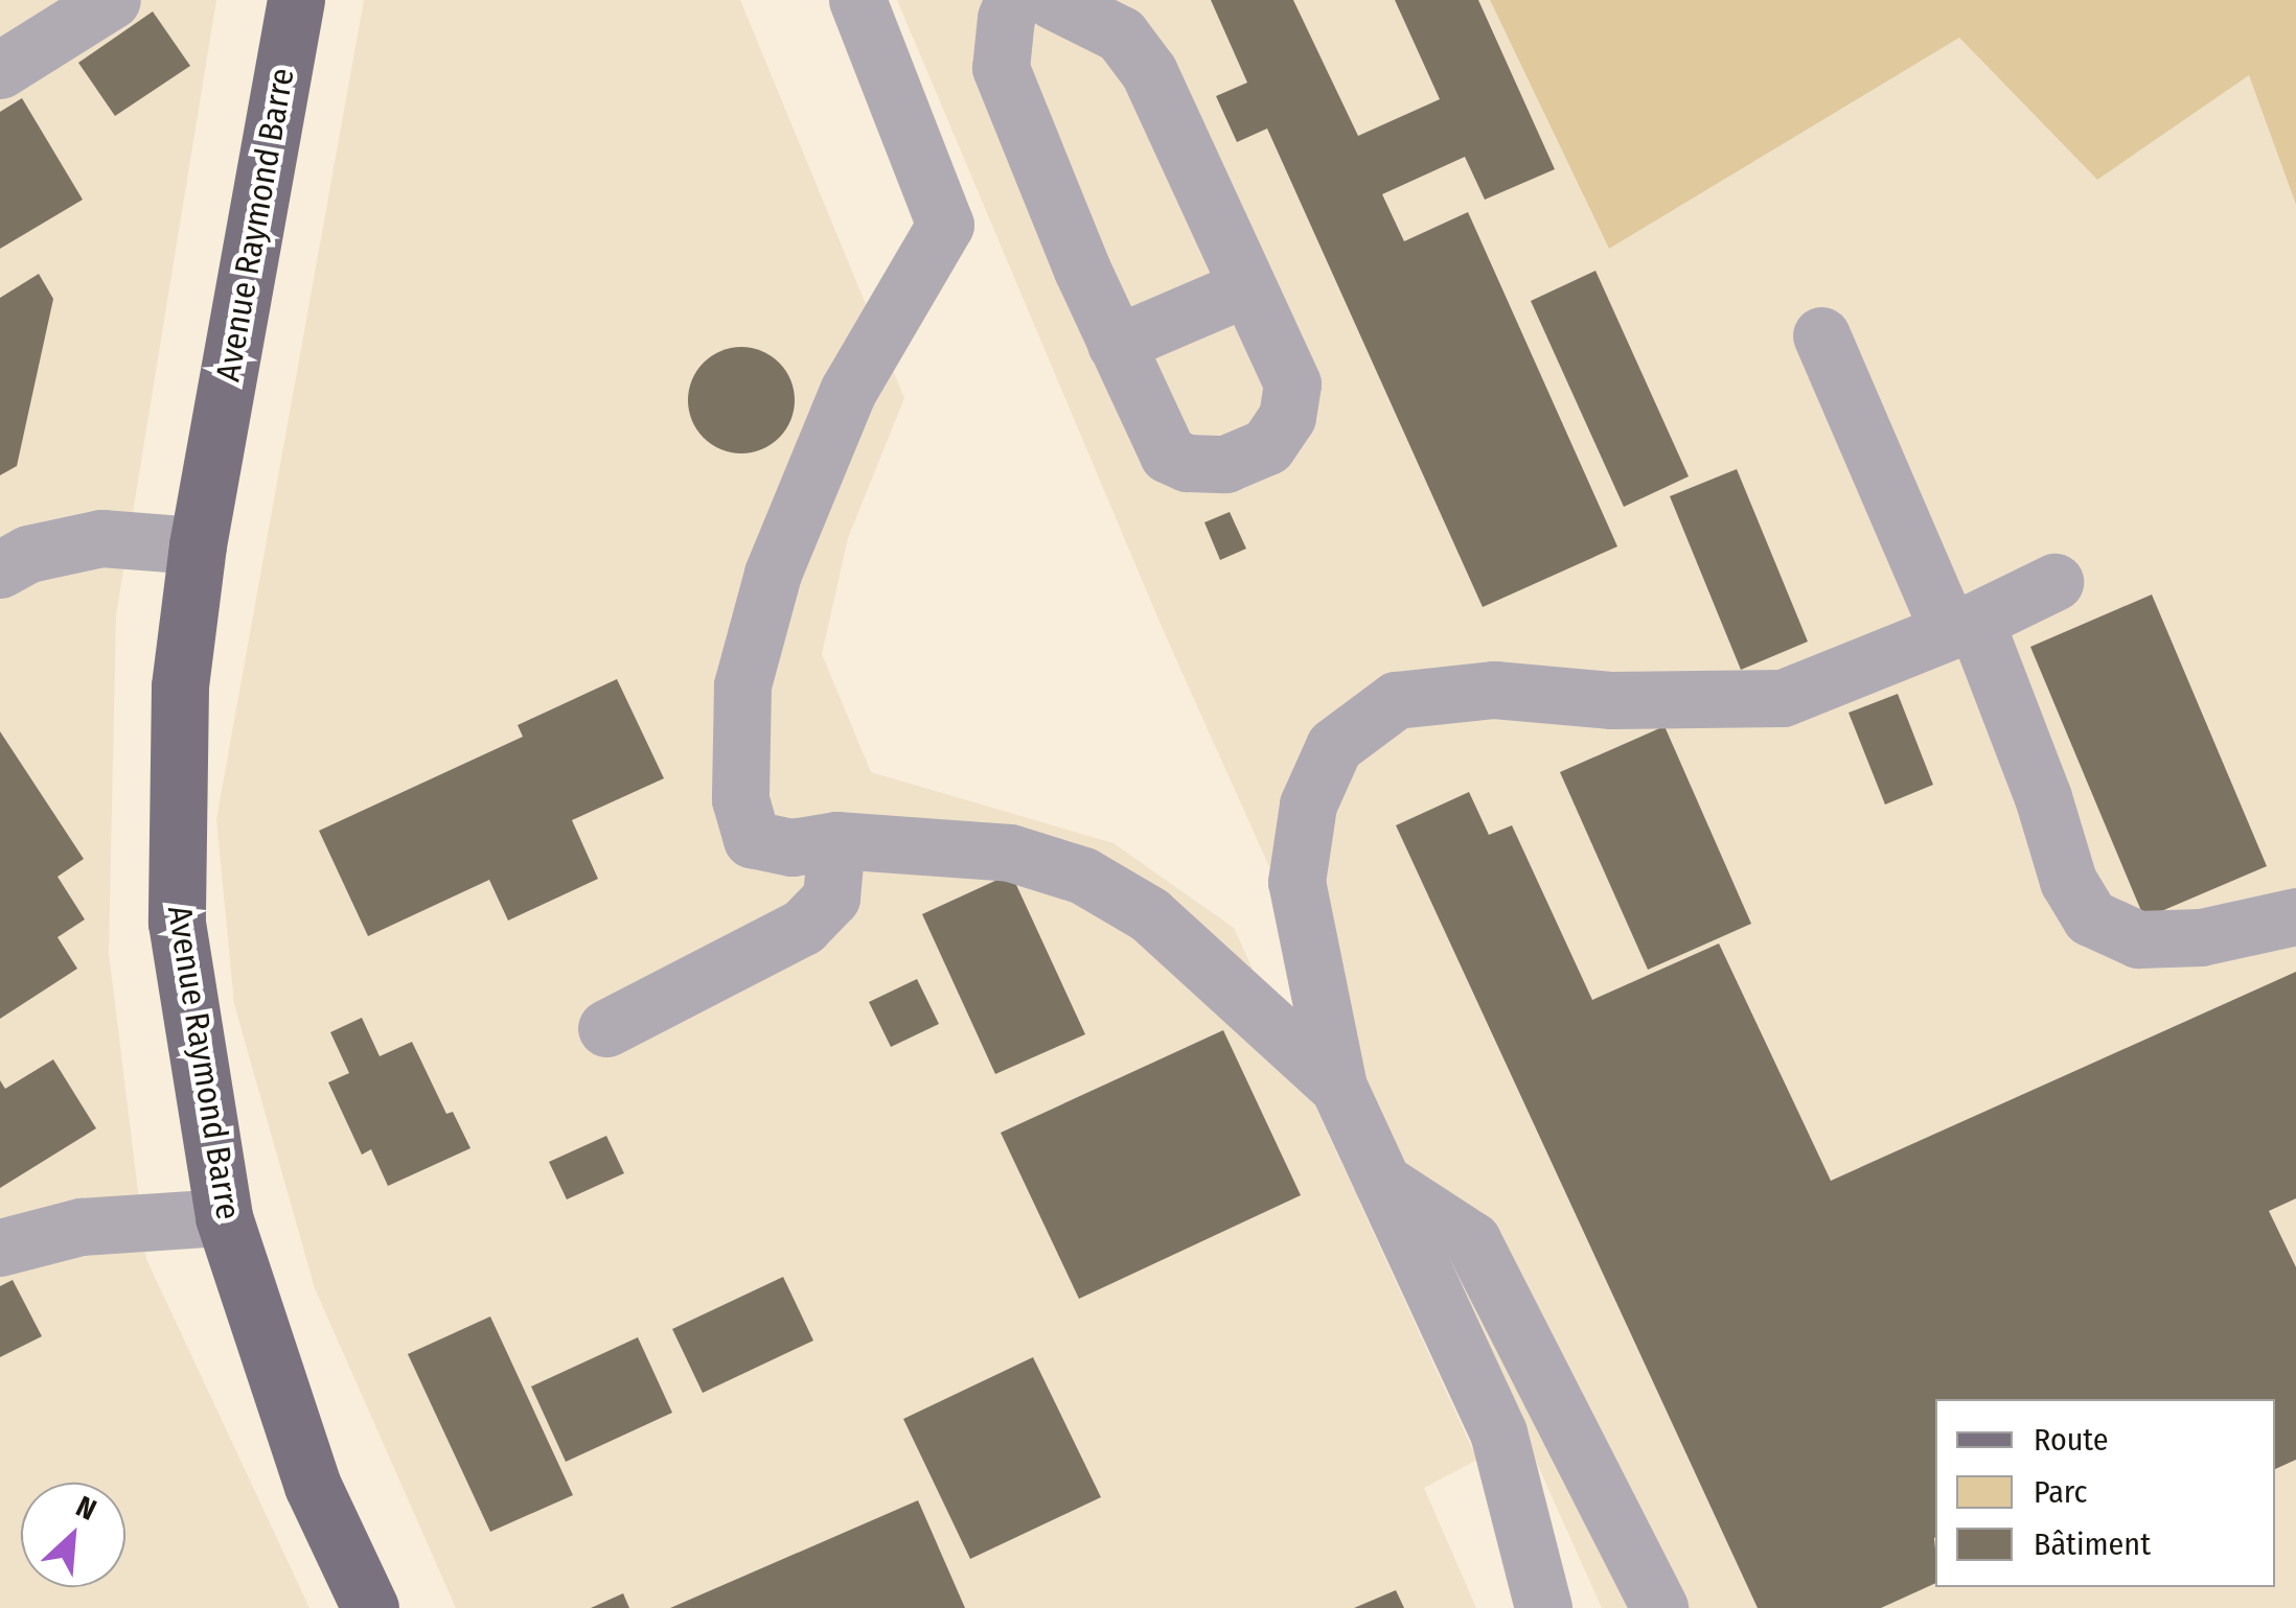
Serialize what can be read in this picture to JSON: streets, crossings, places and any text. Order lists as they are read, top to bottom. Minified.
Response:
{"streets":{"main road":["Avenue Raymond Barre"]},"legend":["Route","Parc","Bâtiment"],"north":"top right"}
